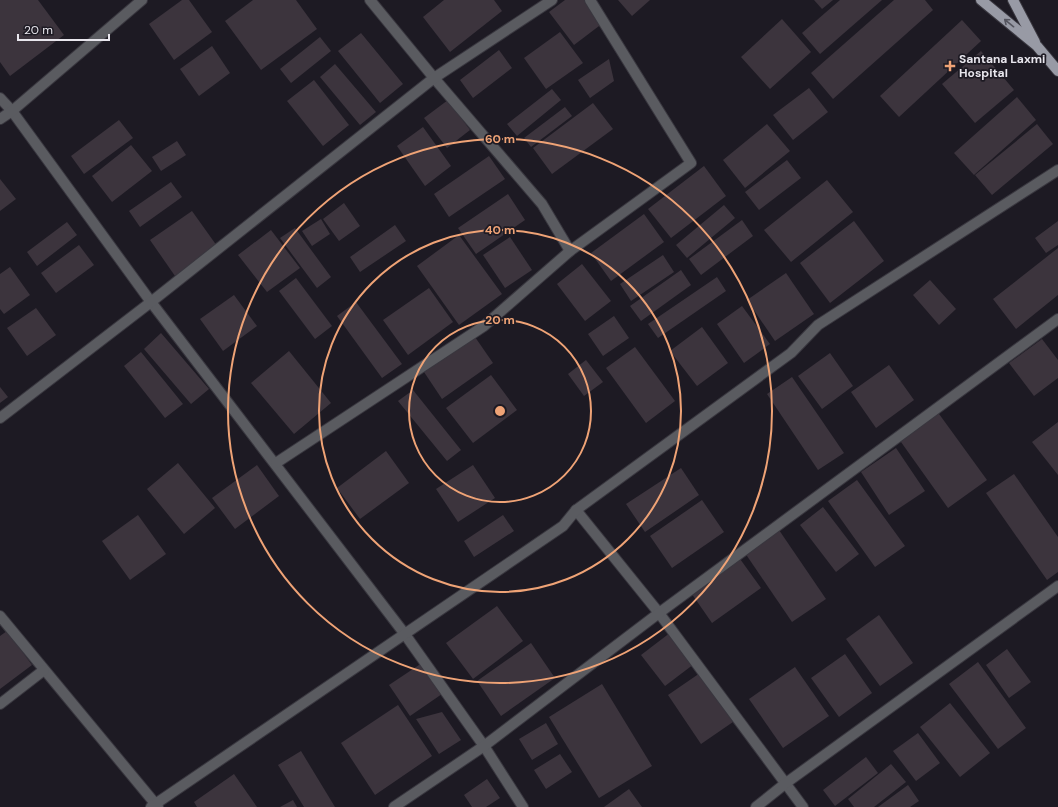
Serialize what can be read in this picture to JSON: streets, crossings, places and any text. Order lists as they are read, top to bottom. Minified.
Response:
{"places":{"health":["Santana Laxmi Hospital"]},"scale_bar":"20 m","rings":["60 m","40 m","20 m"]}
